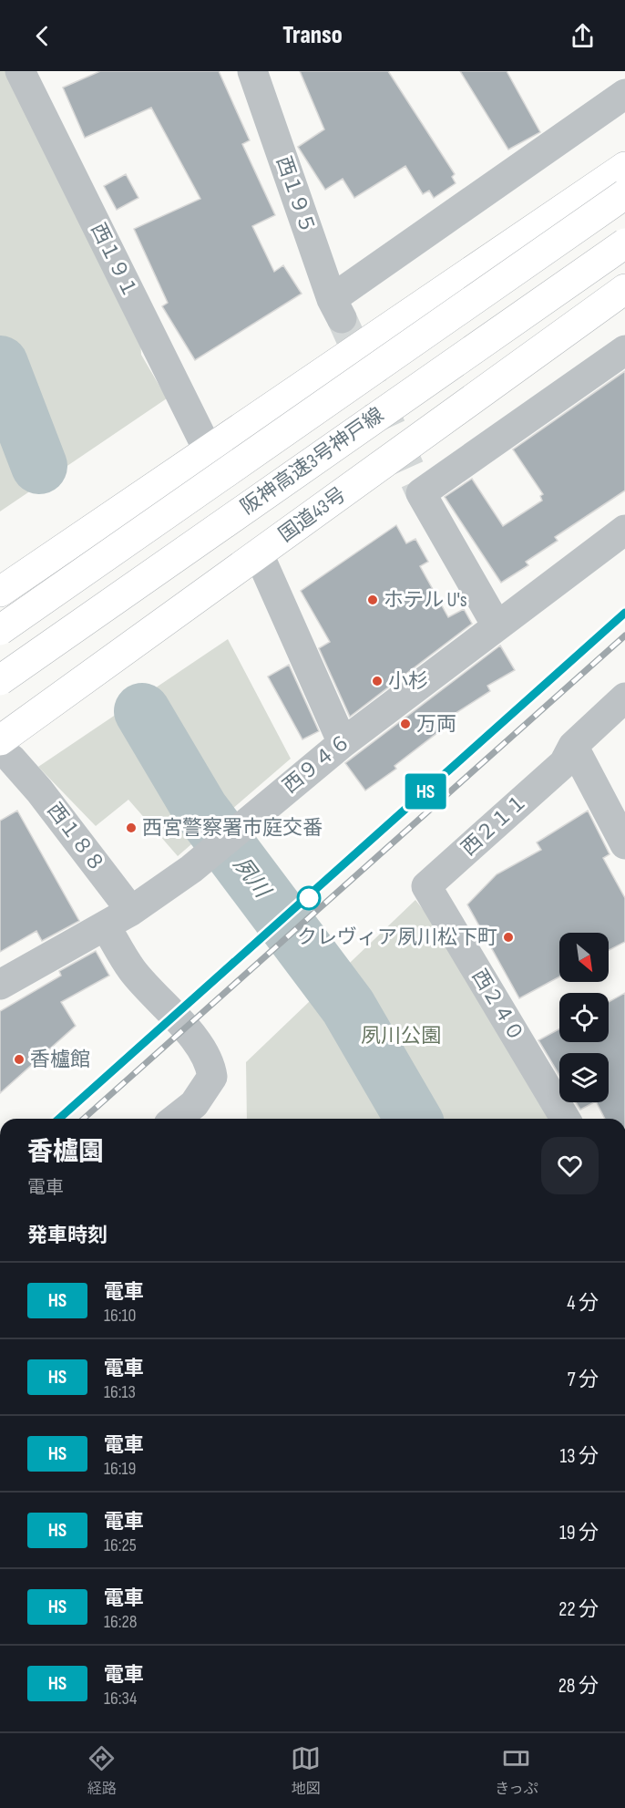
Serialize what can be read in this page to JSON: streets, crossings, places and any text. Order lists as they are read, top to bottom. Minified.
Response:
{"streets":{"highway":["阪神高速3号神戸線","国道43号"],"street":["西１９５","西１９１","西９４６","西２１１","西１８８","西２４０"]},"crossings":[["国道43号","西１８８"],["西９４６","西１８８"],["西２１１","西２４０"]],"water":["夙川"],"parks":["夙川公園"],"places":["ホテル U's","小杉","万両","西宮警察署市庭交番","クレヴィア夙川松下町","香櫨館"],"north":"bottom right","page":{"header":"Transo","on_map":"HS","heading":[["香櫨園","電車"],"発車時刻"],"list":[{"mark":"HS","name":"電車","note":"16:10","value":"4 分"},{"mark":"HS","name":"電車","note":"16:13","value":"7 分"},{"mark":"HS","name":"電車","note":"16:19","value":"13 分"},{"mark":"HS","name":"電車","note":"16:25","value":"19 分"},{"mark":"HS","name":"電車","note":"16:28","value":"22 分"},{"mark":"HS","name":"電車","note":"16:34","value":"28 分"}],"tabs":["経路","地図","きっぷ"]}}
